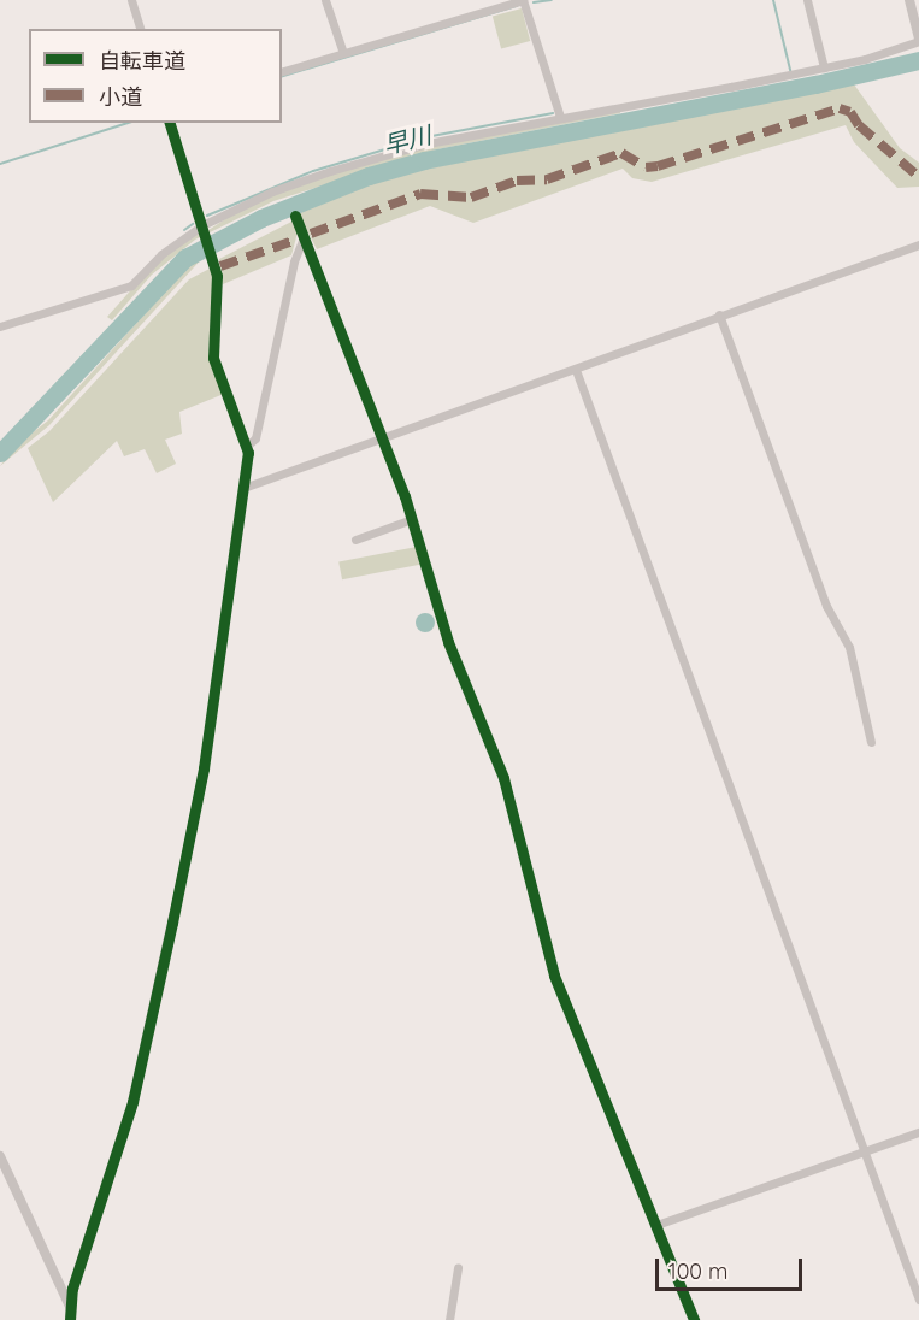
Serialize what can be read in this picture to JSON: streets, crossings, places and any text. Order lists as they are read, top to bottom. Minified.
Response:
{"water":["早川"],"legend":["自転車道","小道"],"scale_bar":"100 m"}
